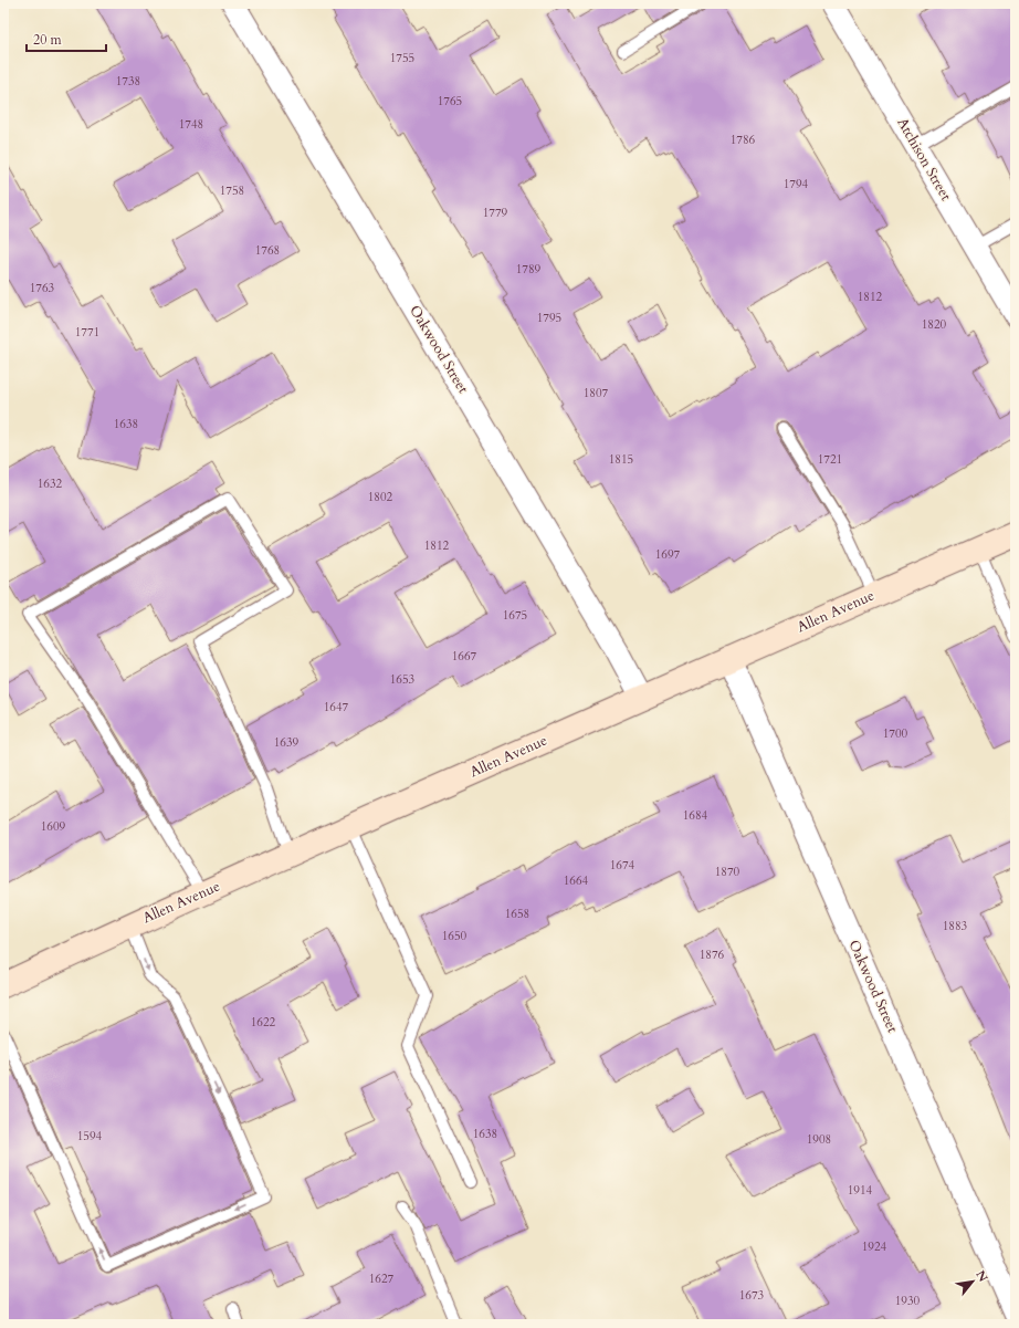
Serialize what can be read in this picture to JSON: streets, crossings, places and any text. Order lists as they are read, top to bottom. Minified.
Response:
{"streets":{"street":["Atchison Street","Oakwood Street","Allen Avenue"]},"crossings":[["Oakwood Street","Allen Avenue"]],"house_numbers":["1755","1738","1765","1748","1786","1794","1758","1779","1768","1789","1763","1812","1795","1820","1771","1807","1638","1815","1721","1632","1802","1812","1697","1675","1667","1653","1647","1700","1639","1684","1609","1674","1870","1664","1658","1883","1650","1876","1622","1638","1594","1908","1914","1924","1627","1673","1930"],"scale_bar":"20 m","north":"top right"}
